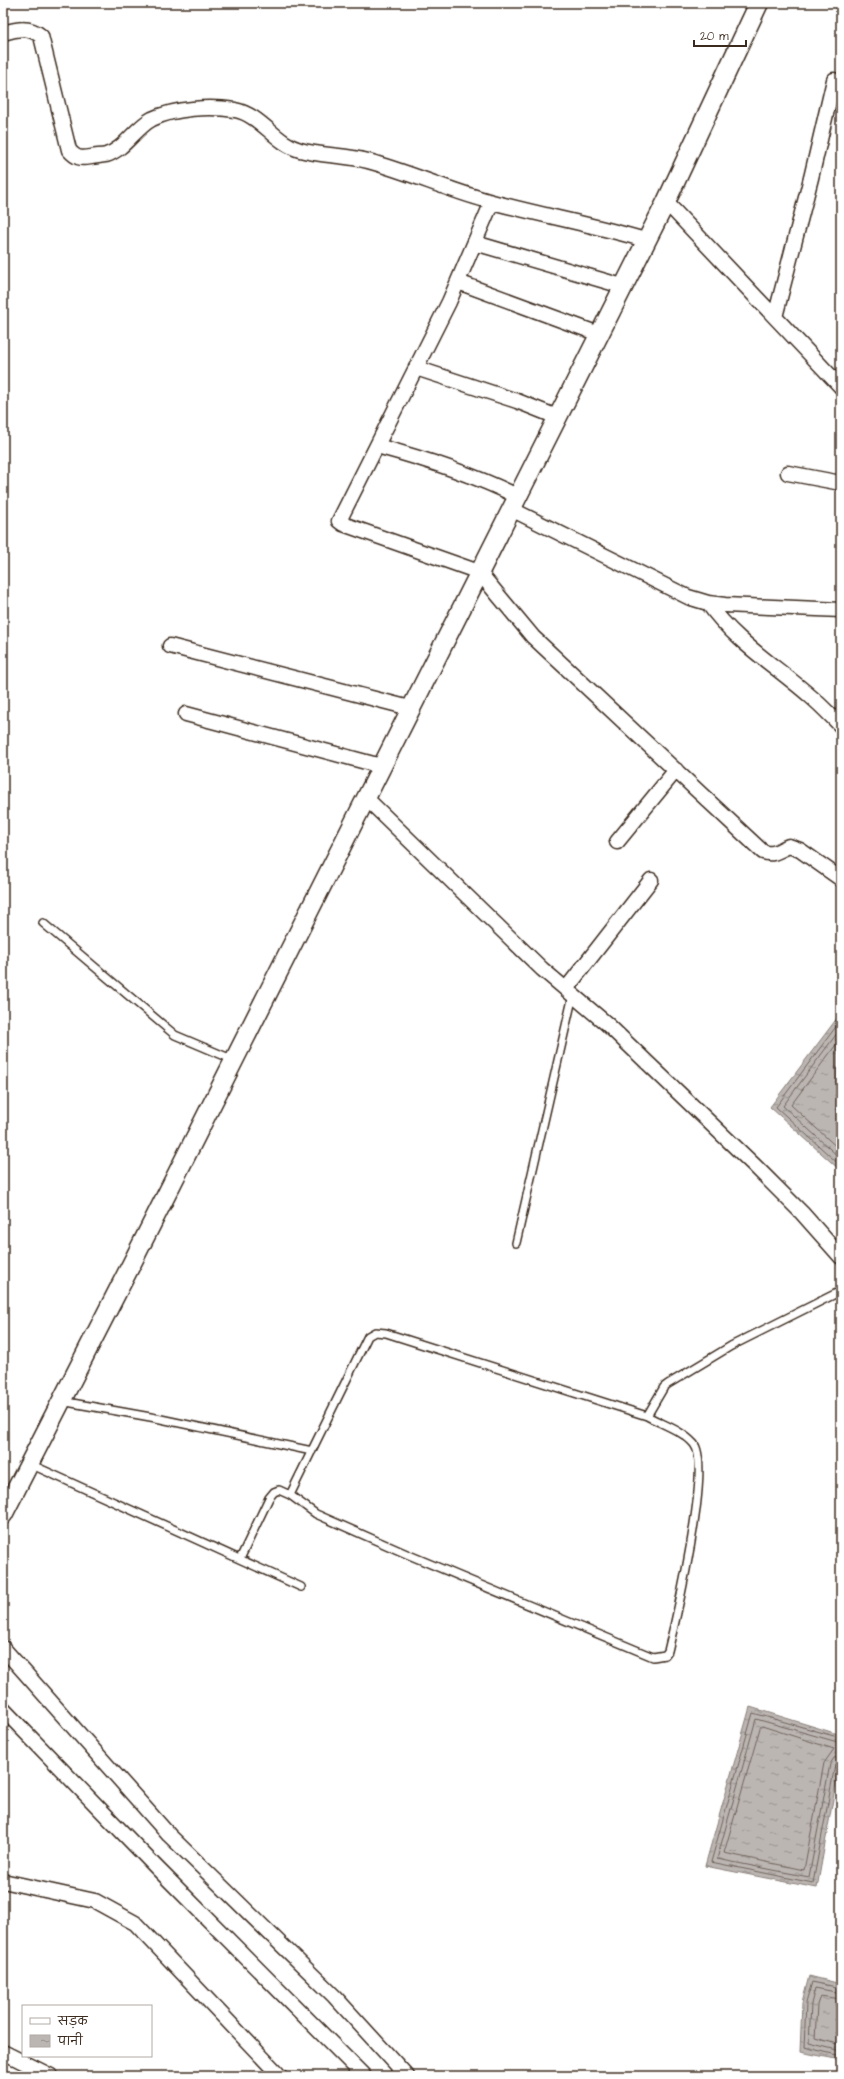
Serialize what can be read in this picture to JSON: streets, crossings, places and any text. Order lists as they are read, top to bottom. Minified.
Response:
{"legend":["सड़क","पानी"],"scale_bar":"20 m"}
